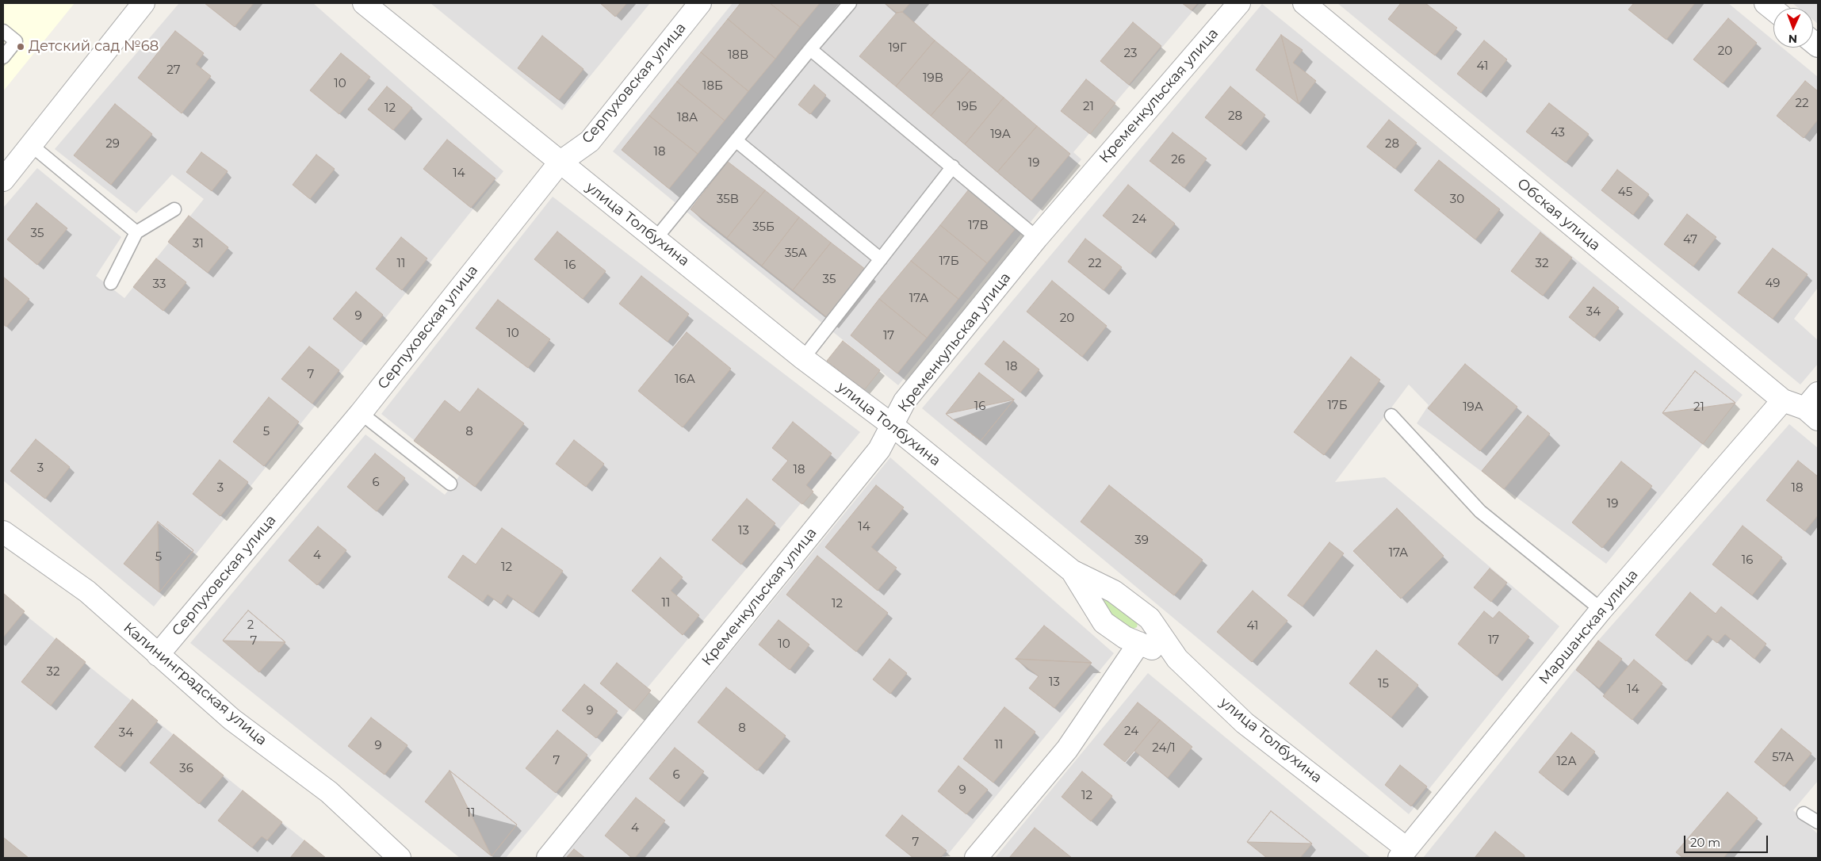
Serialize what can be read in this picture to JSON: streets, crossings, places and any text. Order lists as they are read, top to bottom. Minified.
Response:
{"streets":{"street":["Серпуховская улица","Кременкульская улица","Обская улица","улица Толбухина","Маршанская улица","Калининградская улица"]},"crossings":[["Серпуховская улица","улица Толбухина"],["Серпуховская улица","Калининградская улица"],["Кременкульская улица","улица Толбухина"],["Обская улица","Маршанская улица"],["улица Толбухина","Маршанская улица"]],"places":["Детский сад №68"],"house_numbers":["19Г","20","23","18В","41","27","19В","10","18Б","22","19Б","21","12","28","18А","43","19А","29","28","18","26","19","14","45","35В","30","24","17В","35Б","35","47","31","35А","17Б","11","22","32","16","35","49","33","17А","34","9","20","10","17","18","7","16А","17Б","16","19А","21","5","8","3","18","6","3","18","19","14","13","39","17А","4","5","16","12","11","12","2","41","17","7","10","32","13","15","14","9","8","24","34","11","9","24/1","57А","7","12А","36","6","9","12","11","4","7"],"scale_bar":"20 m","north":"bottom"}
